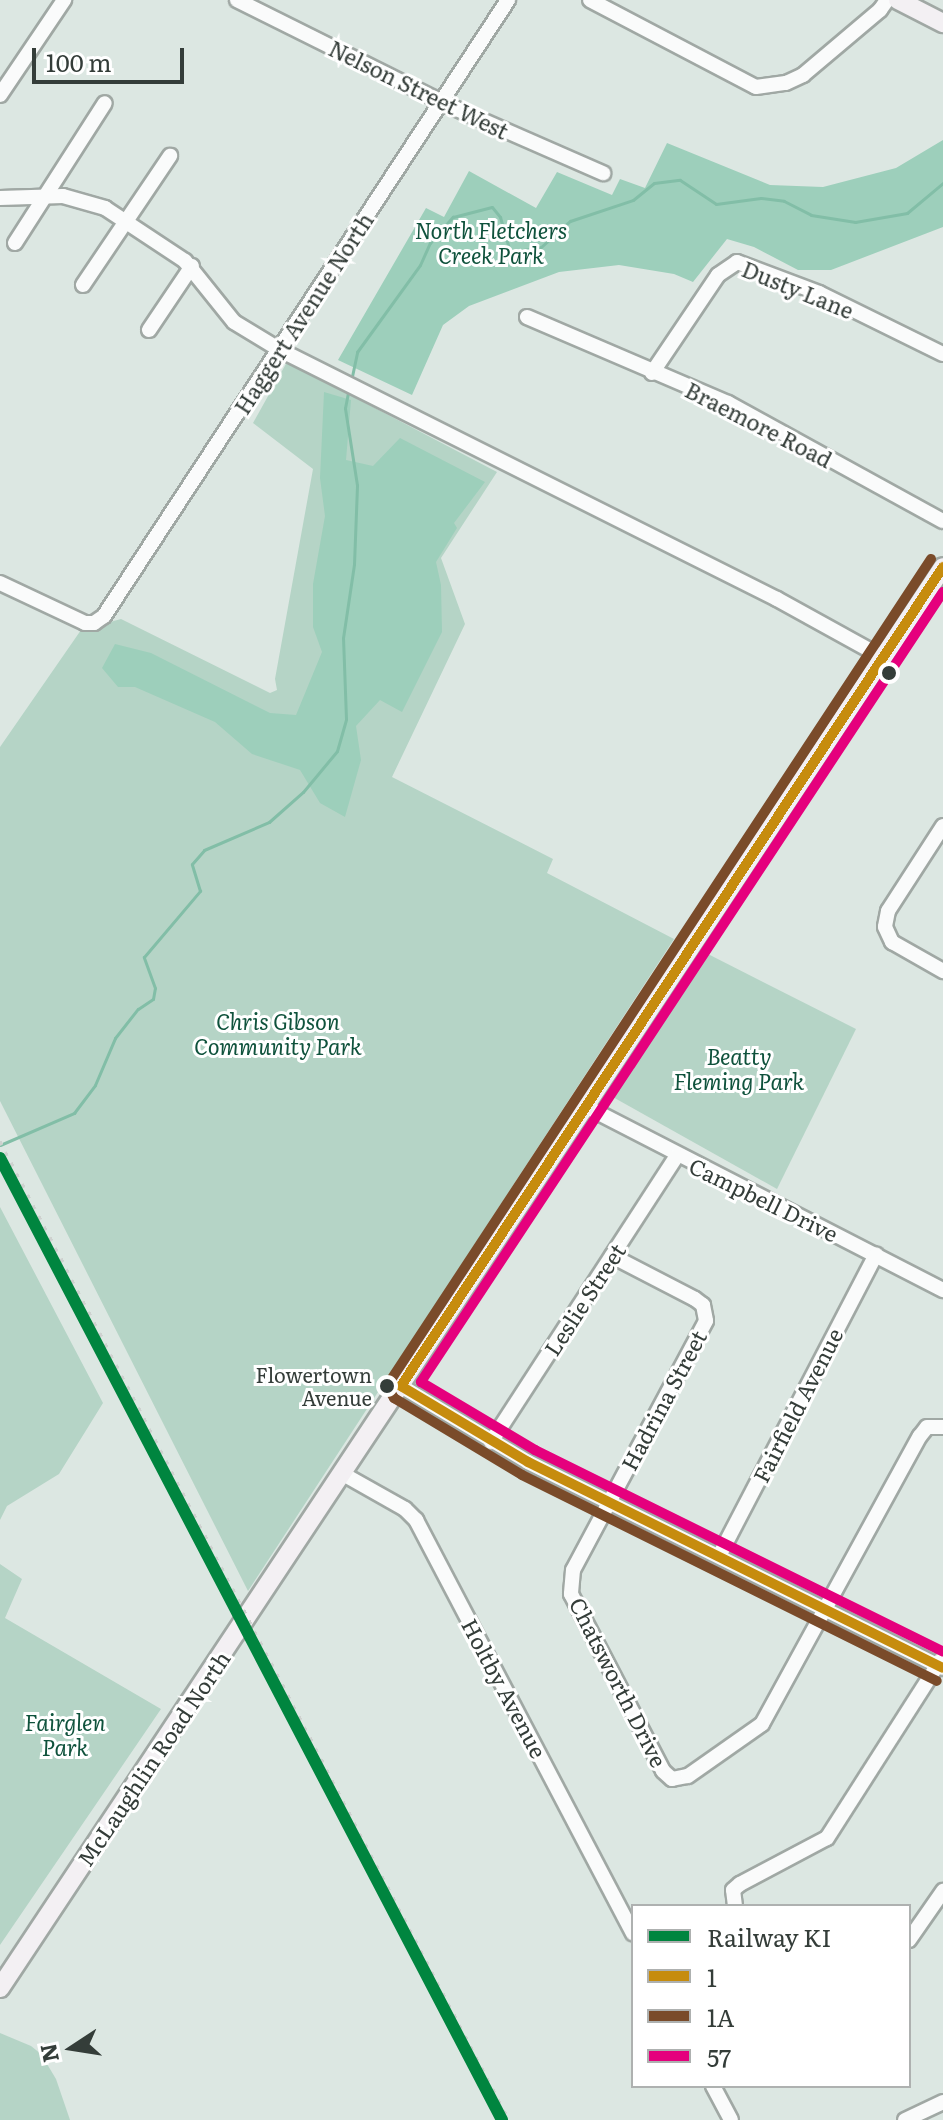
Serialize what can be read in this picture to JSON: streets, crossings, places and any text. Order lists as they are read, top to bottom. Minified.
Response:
{"streets":{"main road":["McLaughlin Road North"],"street":["Nelson Street West","Dusty Lane","Haggert Avenue North","Braemore Road","Campbell Drive","Leslie Street","Hadrina Street","Fairfield Avenue","Chatsworth Drive","Holtby Avenue"]},"crossings":[["Nelson Street West","Haggert Avenue North"],["Dusty Lane","Braemore Road"],["Campbell Drive","Leslie Street"],["Campbell Drive","Fairfield Avenue"],["Campbell Drive","McLaughlin Road North"],["Leslie Street","Hadrina Street"],["Hadrina Street","Chatsworth Drive"],["Holtby Avenue","McLaughlin Road North"]],"parks":["North Fletchers Creek Park","Chris Gibson Community Park","Beatty Fleming Park","Fairglen Park"],"places":["Flowertown Avenue"],"lines":["transit line 1A","transit line 1","transit line 57","rail line KI"],"legend":["Railway KI","1","1A","57"],"scale_bar":"100 m","north":"left"}
